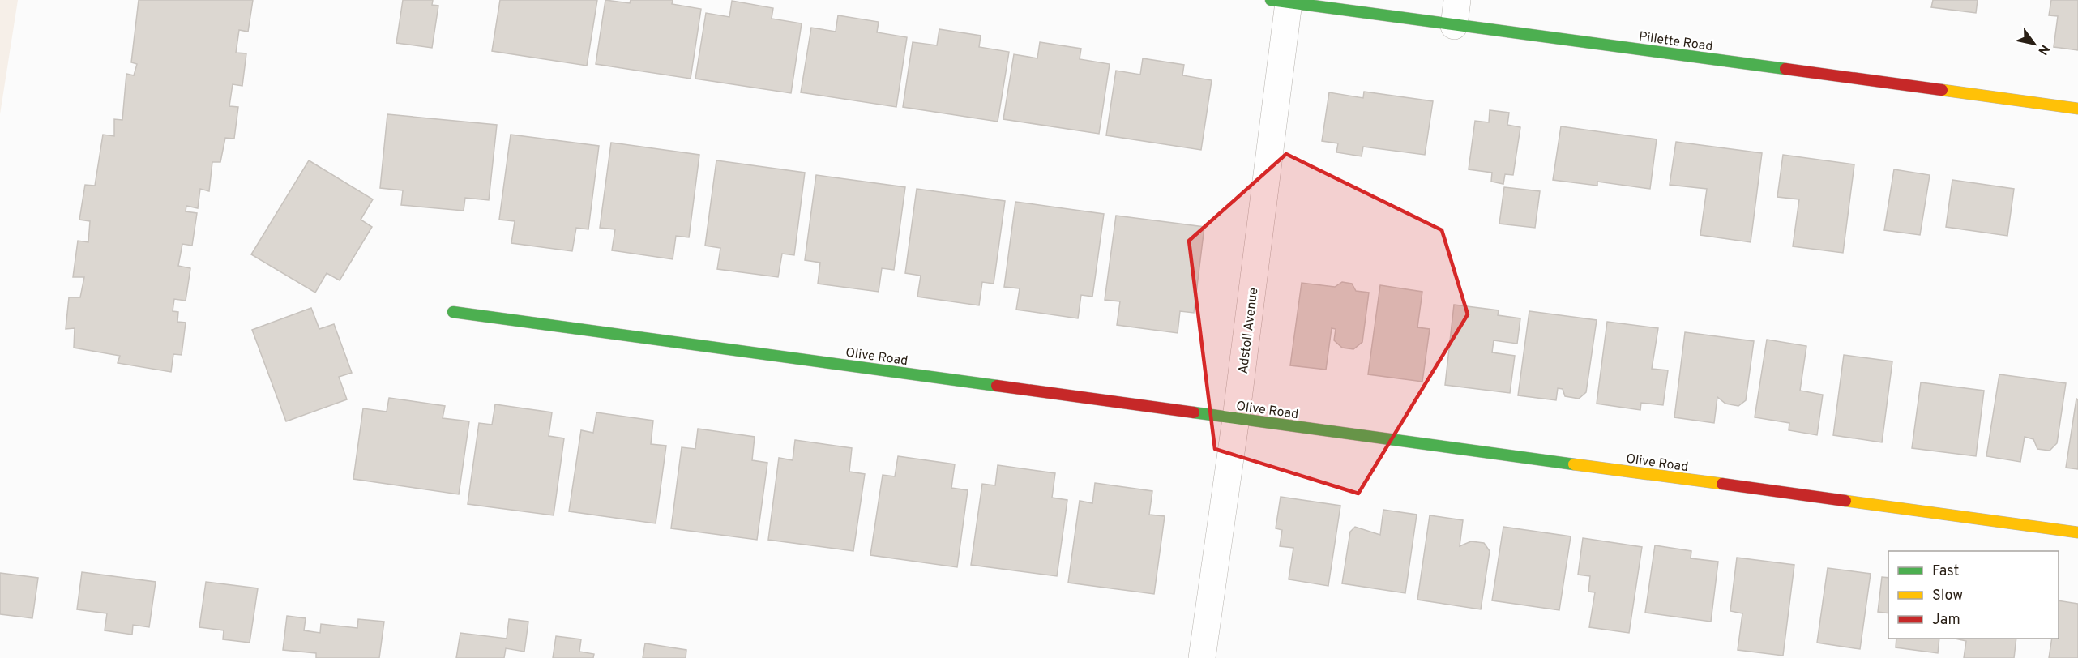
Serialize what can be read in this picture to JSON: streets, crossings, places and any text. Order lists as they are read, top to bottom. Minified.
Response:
{"streets":{"street":["Pillette Road","Adstoll Avenue","Olive Road"]},"crossings":[["Pillette Road","Adstoll Avenue"],["Adstoll Avenue","Olive Road"]],"legend":["Fast","Slow","Jam"],"north":"bottom right"}
